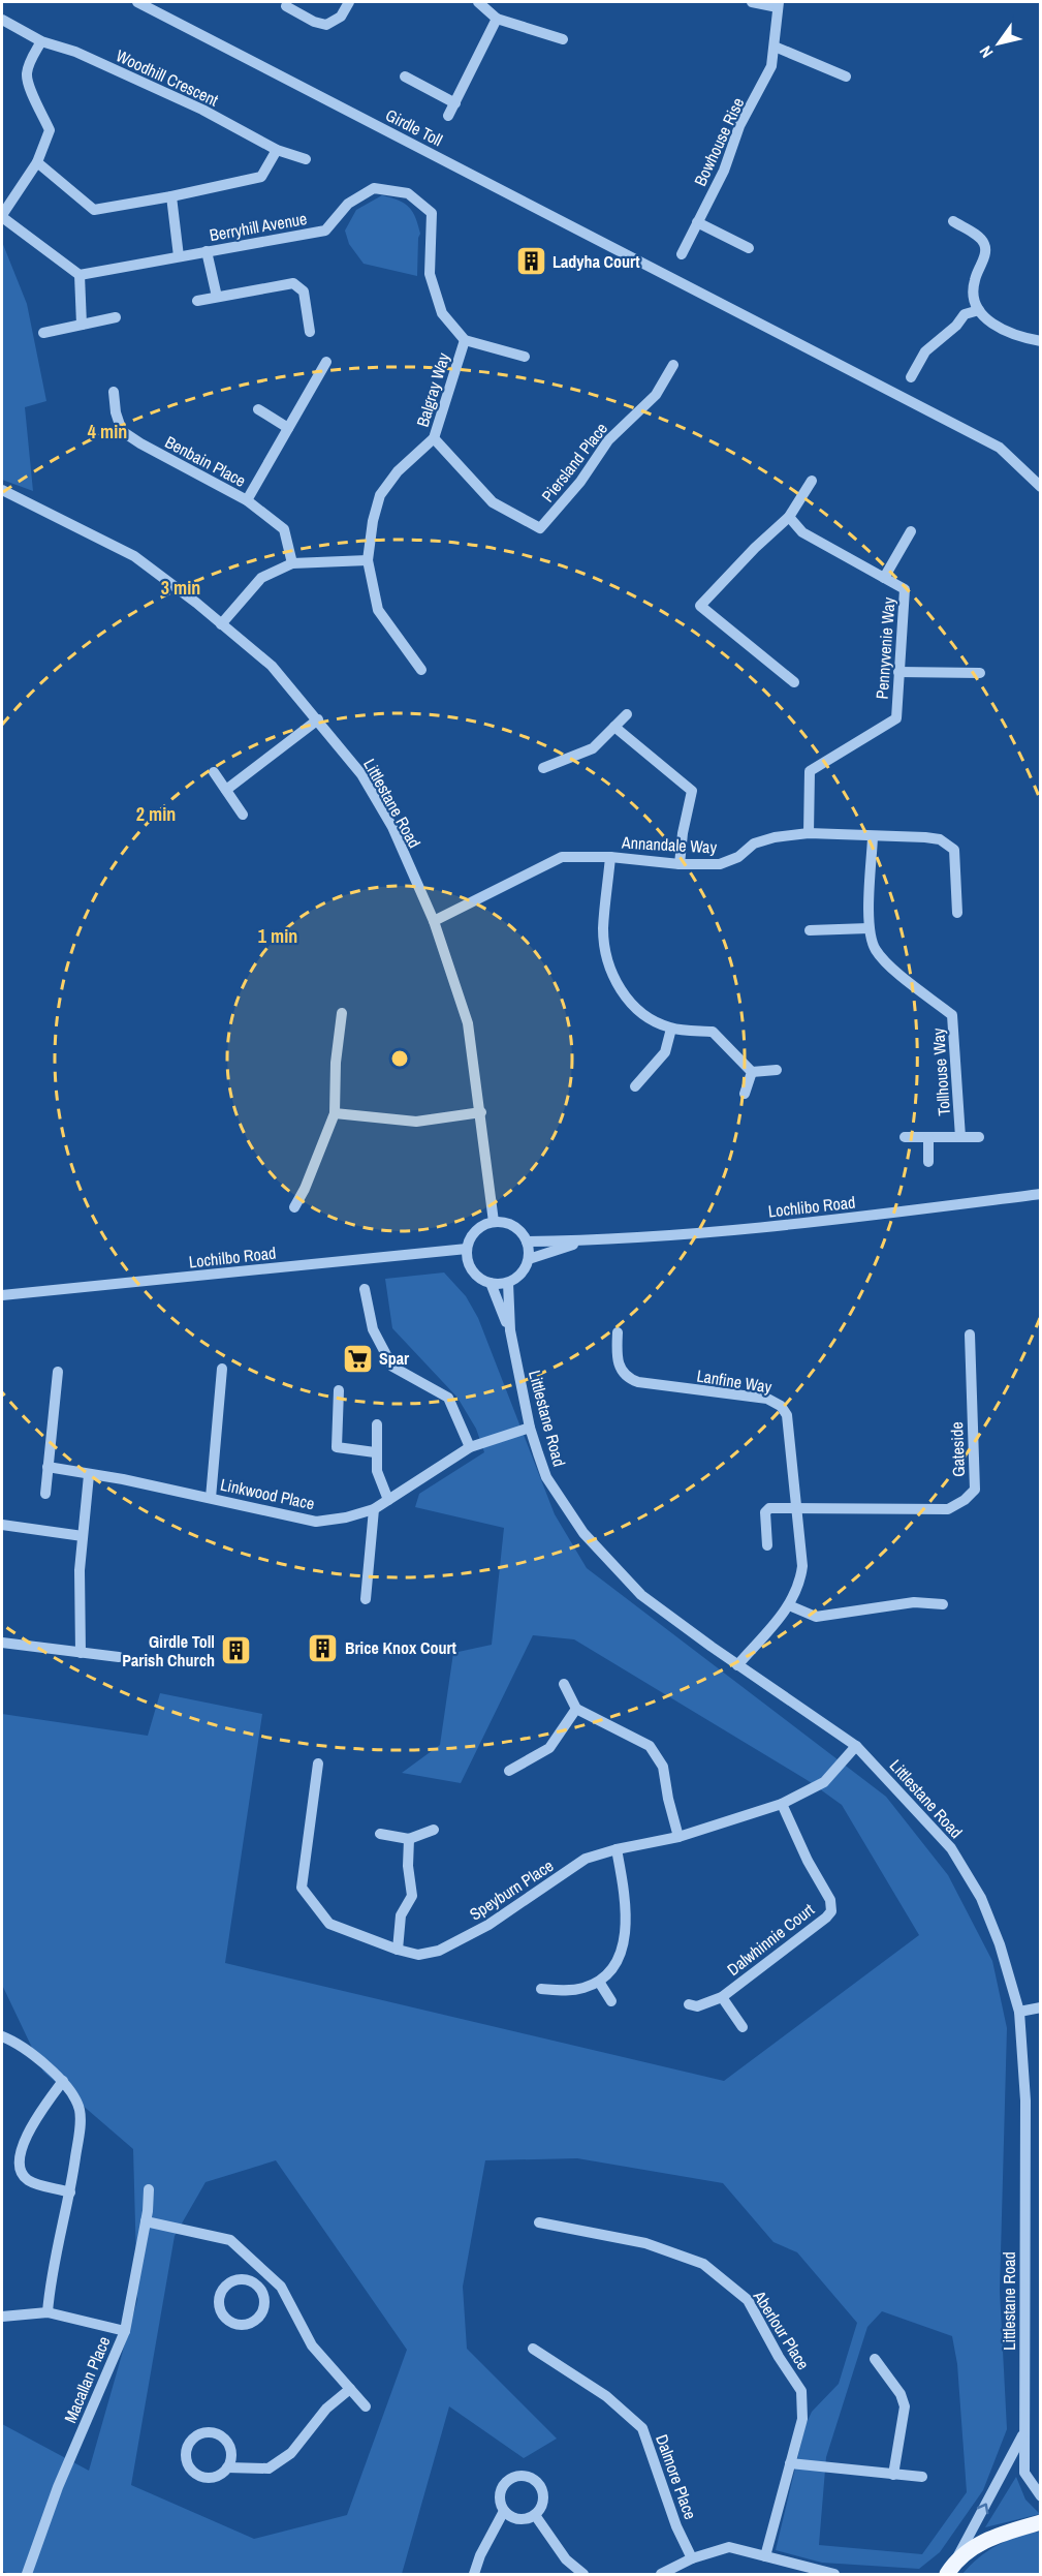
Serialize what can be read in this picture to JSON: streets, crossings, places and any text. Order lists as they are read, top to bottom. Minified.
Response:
{"streets":{"street":["Woodhill Crescent","Girdle Toll","Bowhouse Rise","Berryhill Avenue","Balgray Way","Benbain Place","Piersland Place","Pennyvenie Way","Littlestane Road","Annandale Way","Tollhouse Way","Lochlibo Road","Lochilbo Road","Lanfine Way","Gateside","Linkwood Place","Speyburn Place","Dalwhinnie Court","Aberlour Place","Macallan Place","Dalmore Place"]},"crossings":[["Berryhill Avenue","Balgray Way"],["Balgray Way","Piersland Place"],["Pennyvenie Way","Annandale Way"],["Littlestane Road","Annandale Way"],["Littlestane Road","Lochilbo Road"],["Littlestane Road","Lanfine Way"],["Littlestane Road","Linkwood Place"],["Littlestane Road","Speyburn Place"],["Annandale Way","Tollhouse Way"],["Lanfine Way","Gateside"],["Speyburn Place","Dalwhinnie Court"]],"places":{"building":["Ladyha Court","Brice Knox Court","Girdle Toll Parish Church"],"supermarket":["Spar"]},"north":"bottom left","rings":["4 min","3 min","2 min","1 min"]}
